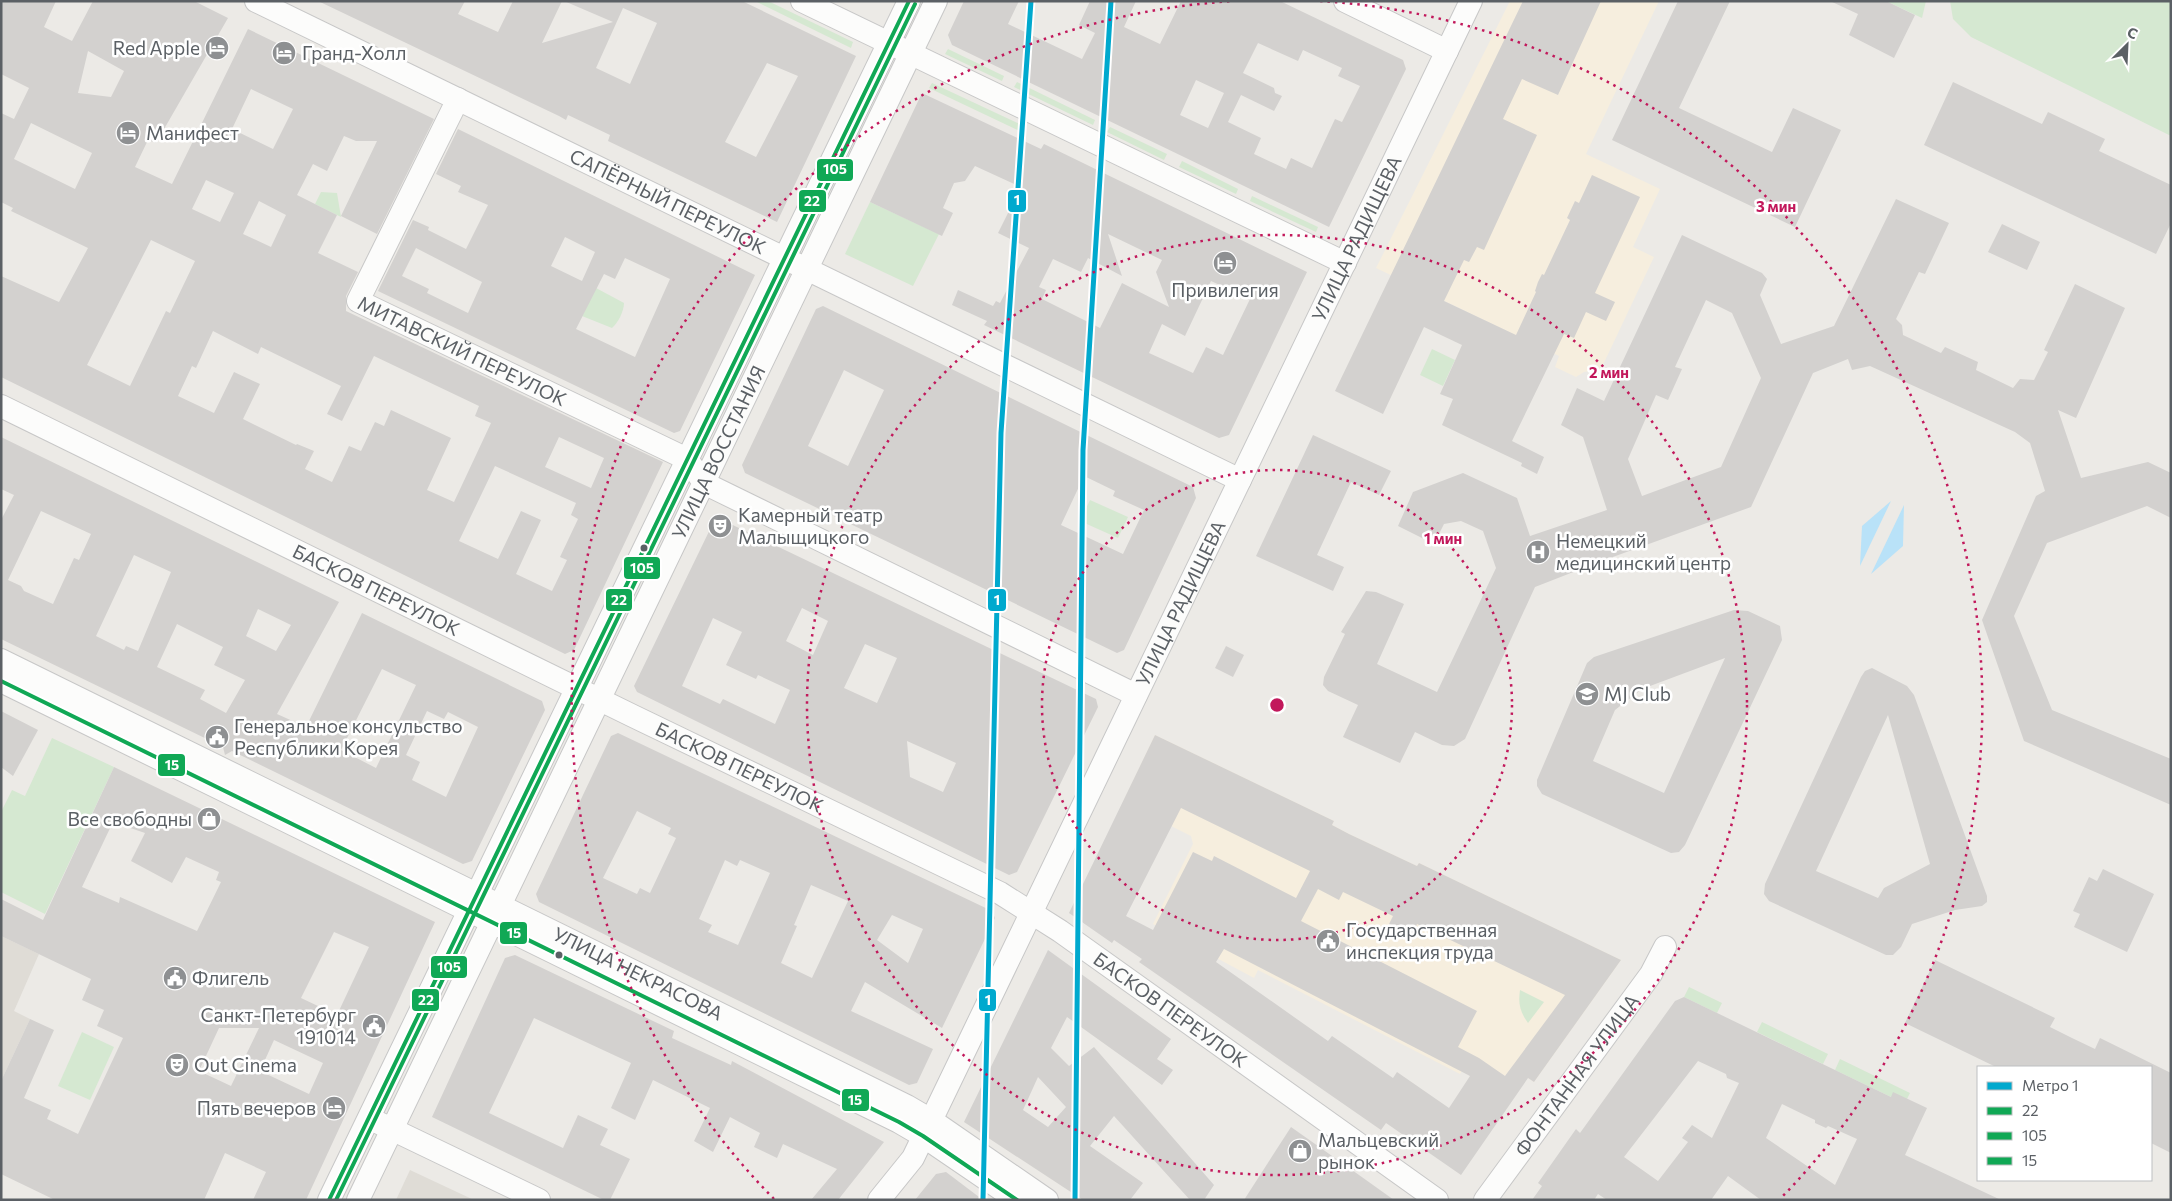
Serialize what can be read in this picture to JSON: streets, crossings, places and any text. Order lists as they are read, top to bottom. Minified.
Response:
{"streets":{"street":["САПЁРНЫЙ ПЕРЕУЛОК","УЛИЦА РАДИЩЕВА","МИТАВСКИЙ ПЕРЕУЛОК","УЛИЦА ВОССТАНИЯ","БАСКОВ ПЕРЕУЛОК","УЛИЦА НЕКРАСОВА","ФОНТАННАЯ УЛИЦА"]},"crossings":[["САПЁРНЫЙ ПЕРЕУЛОК","УЛИЦА РАДИЩЕВА"],["САПЁРНЫЙ ПЕРЕУЛОК","МИТАВСКИЙ ПЕРЕУЛОК"],["САПЁРНЫЙ ПЕРЕУЛОК","УЛИЦА ВОССТАНИЯ"],["УЛИЦА РАДИЩЕВА","БАСКОВ ПЕРЕУЛОК"],["УЛИЦА РАДИЩЕВА","УЛИЦА НЕКРАСОВА"],["МИТАВСКИЙ ПЕРЕУЛОК","УЛИЦА ВОССТАНИЯ"],["УЛИЦА ВОССТАНИЯ","БАСКОВ ПЕРЕУЛОК"],["УЛИЦА ВОССТАНИЯ","УЛИЦА НЕКРАСОВА"]],"places":{"hotel":["Red Apple","Гранд-Холл","Манифест","Привилегия","Пять вечеров"],"theatre":["Камерный театр Малыщицкого","Out Cinema"],"hospital":["Немецкий медицинский центр"],"school or university":["MJ Club"],"public building":["Генеральное консульство Республики Корея","Государственная инспекция труда","Флигель","Санкт-Петербург 191014"],"shop":["Все свободны","Мальцевский рынок"]},"lines":["metro line 1","transit line 22","transit line 105","transit line 15"],"legend":["Метро 1","22","105","15"],"north":"top right","rings":["3 мин","2 мин","1 мин"]}
